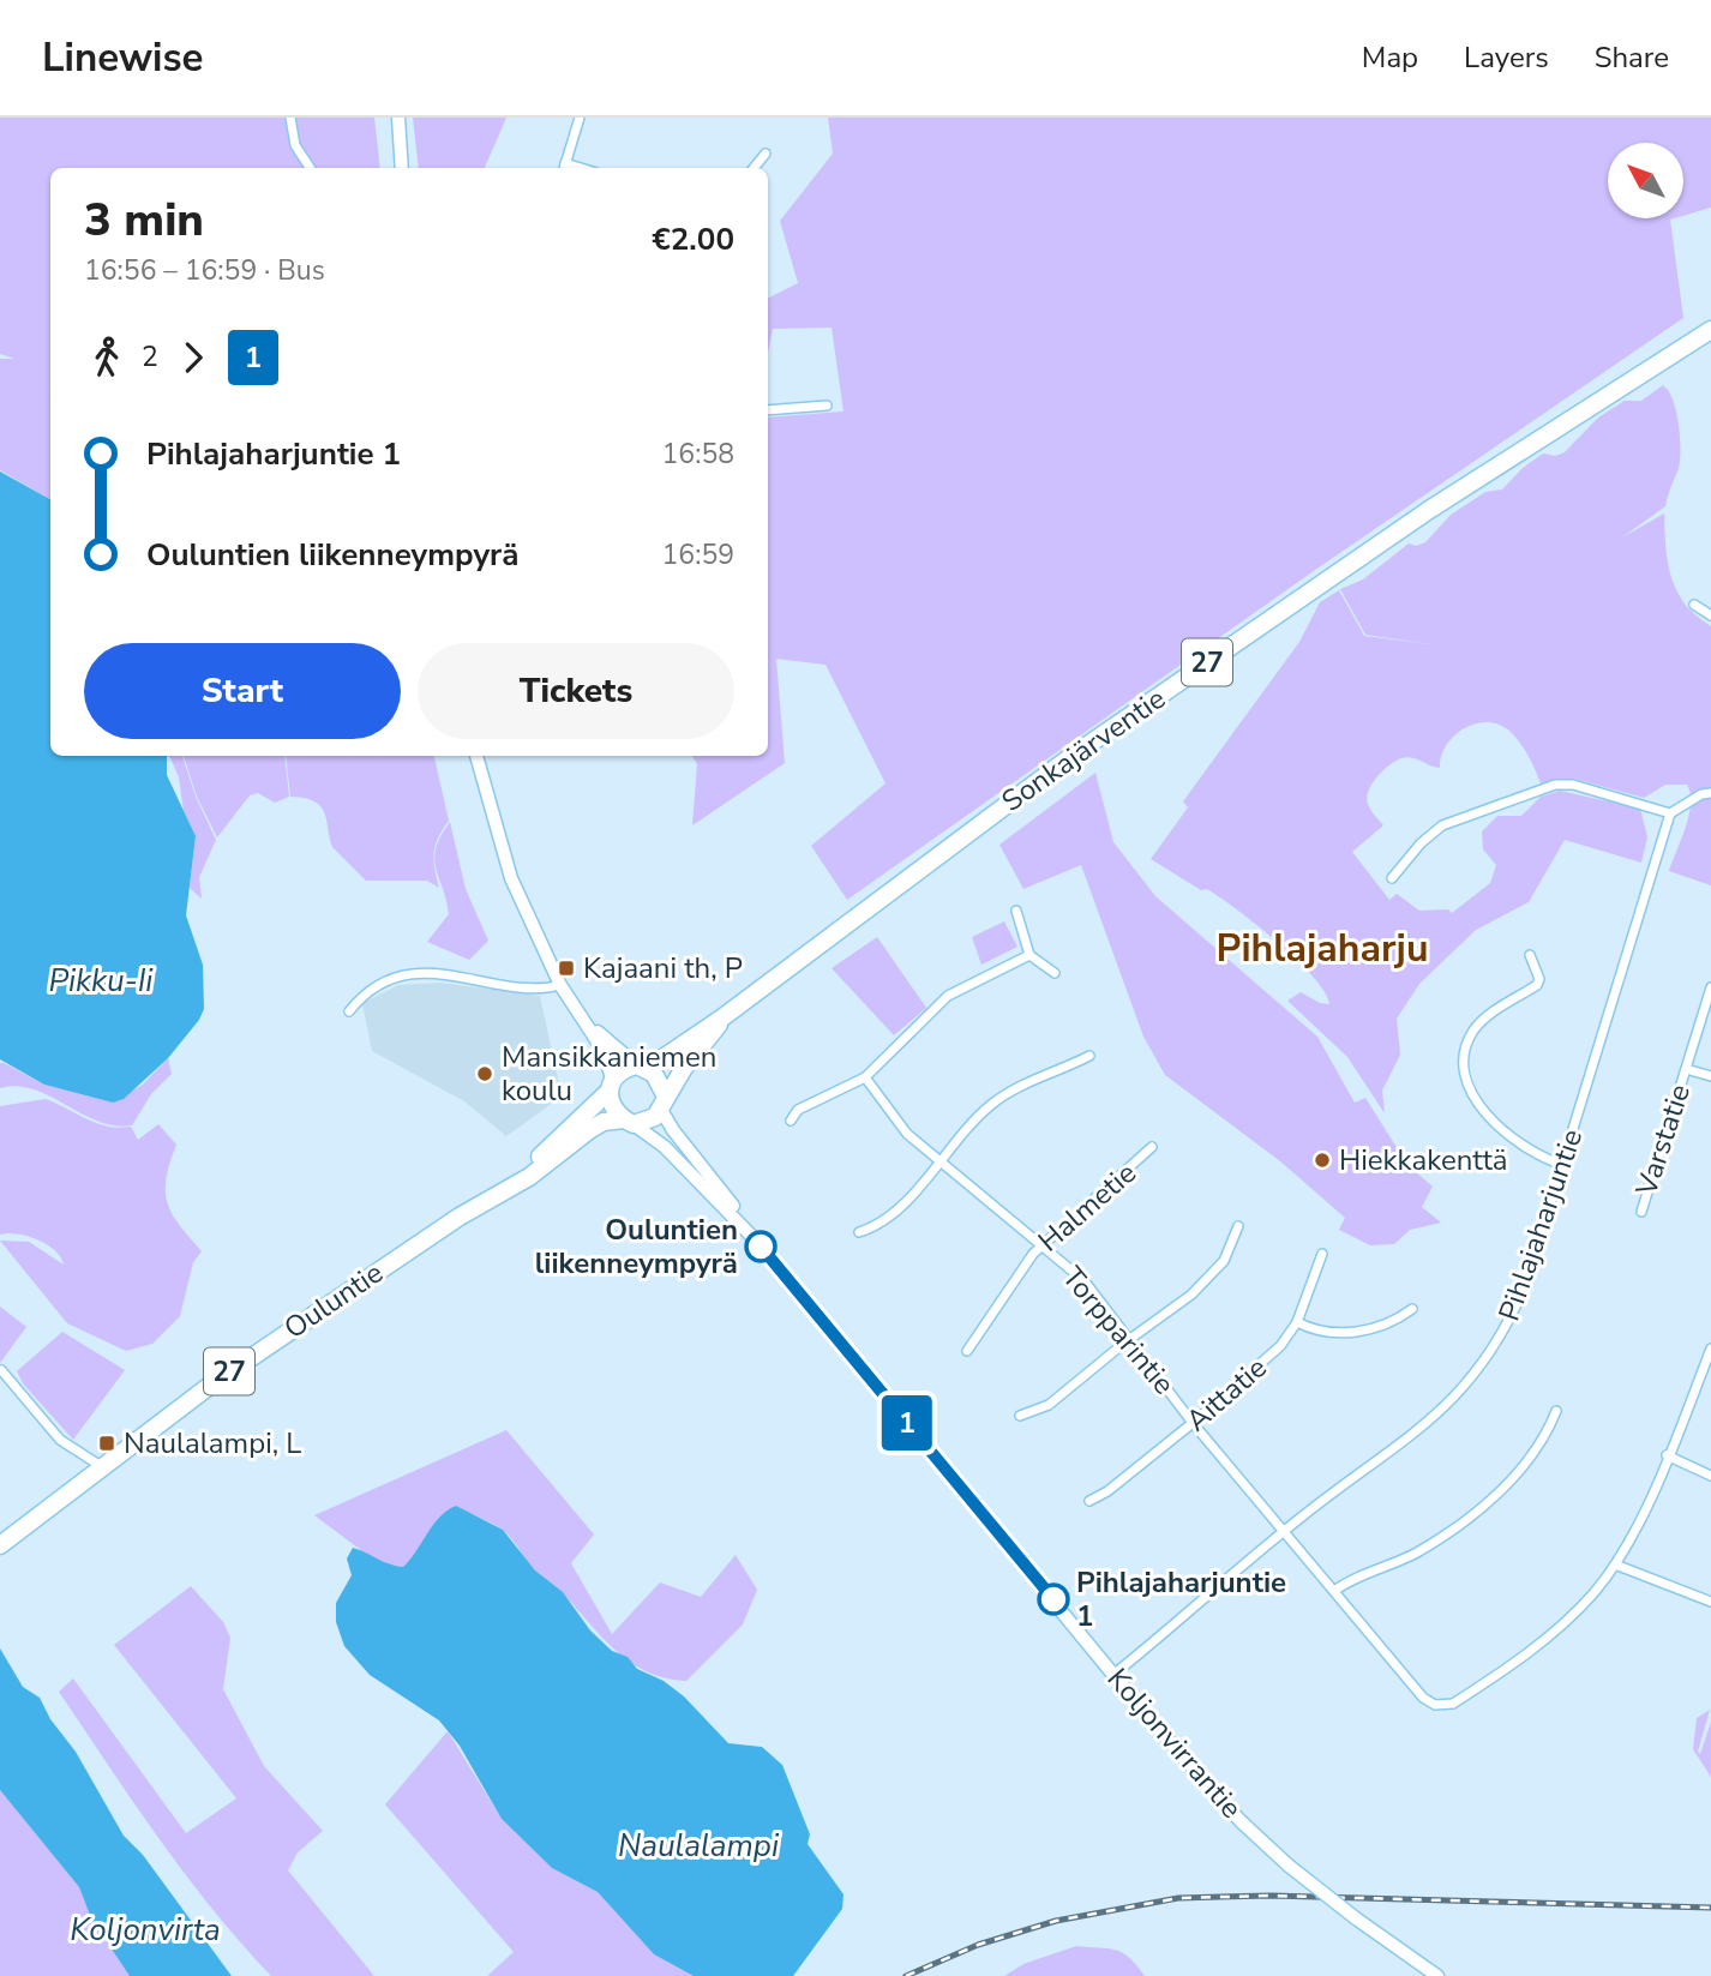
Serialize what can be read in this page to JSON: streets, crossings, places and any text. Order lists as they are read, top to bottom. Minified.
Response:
{"streets":{"highway":["27","Sonkajärventie","Ouluntie"],"main road":["Koljonvirrantie"],"street":["Varstatie","Halmetie","Pihlajaharjuntie","Torpparintie","Aittatie"]},"crossings":[["Sonkajärventie","Ouluntie"],["Sonkajärventie","Koljonvirrantie"],["Halmetie","Torpparintie"],["Pihlajaharjuntie","Torpparintie"],["Pihlajaharjuntie","Koljonvirrantie"],["Ouluntie","Koljonvirrantie"],["Torpparintie","Aittatie"]],"districts":["Pihlajaharju"],"water":["Pikku-Ii","Naulalampi","Koljonvirta"],"places":{"transit":["Kajaani th, P","Naulalampi, L"],"other":["Mansikkaniemen koulu","Hiekkakenttä","Ouluntien liikenneympyrä","Pihlajaharjuntie 1"]},"lines":["bus line 1"],"north":"top left","page":{"header":"Linewise","nav":["Map","Layers","Share"],"on_map":"1","heading":["3 min","16:56 – 16:59 · Bus","€2.00"],"legs":["2","1"],"list":[{"name":"Pihlajaharjuntie 1","value":"16:58"},{"name":"Ouluntien liikenneympyrä","value":"16:59"}],"buttons":["Start","Tickets"]}}
